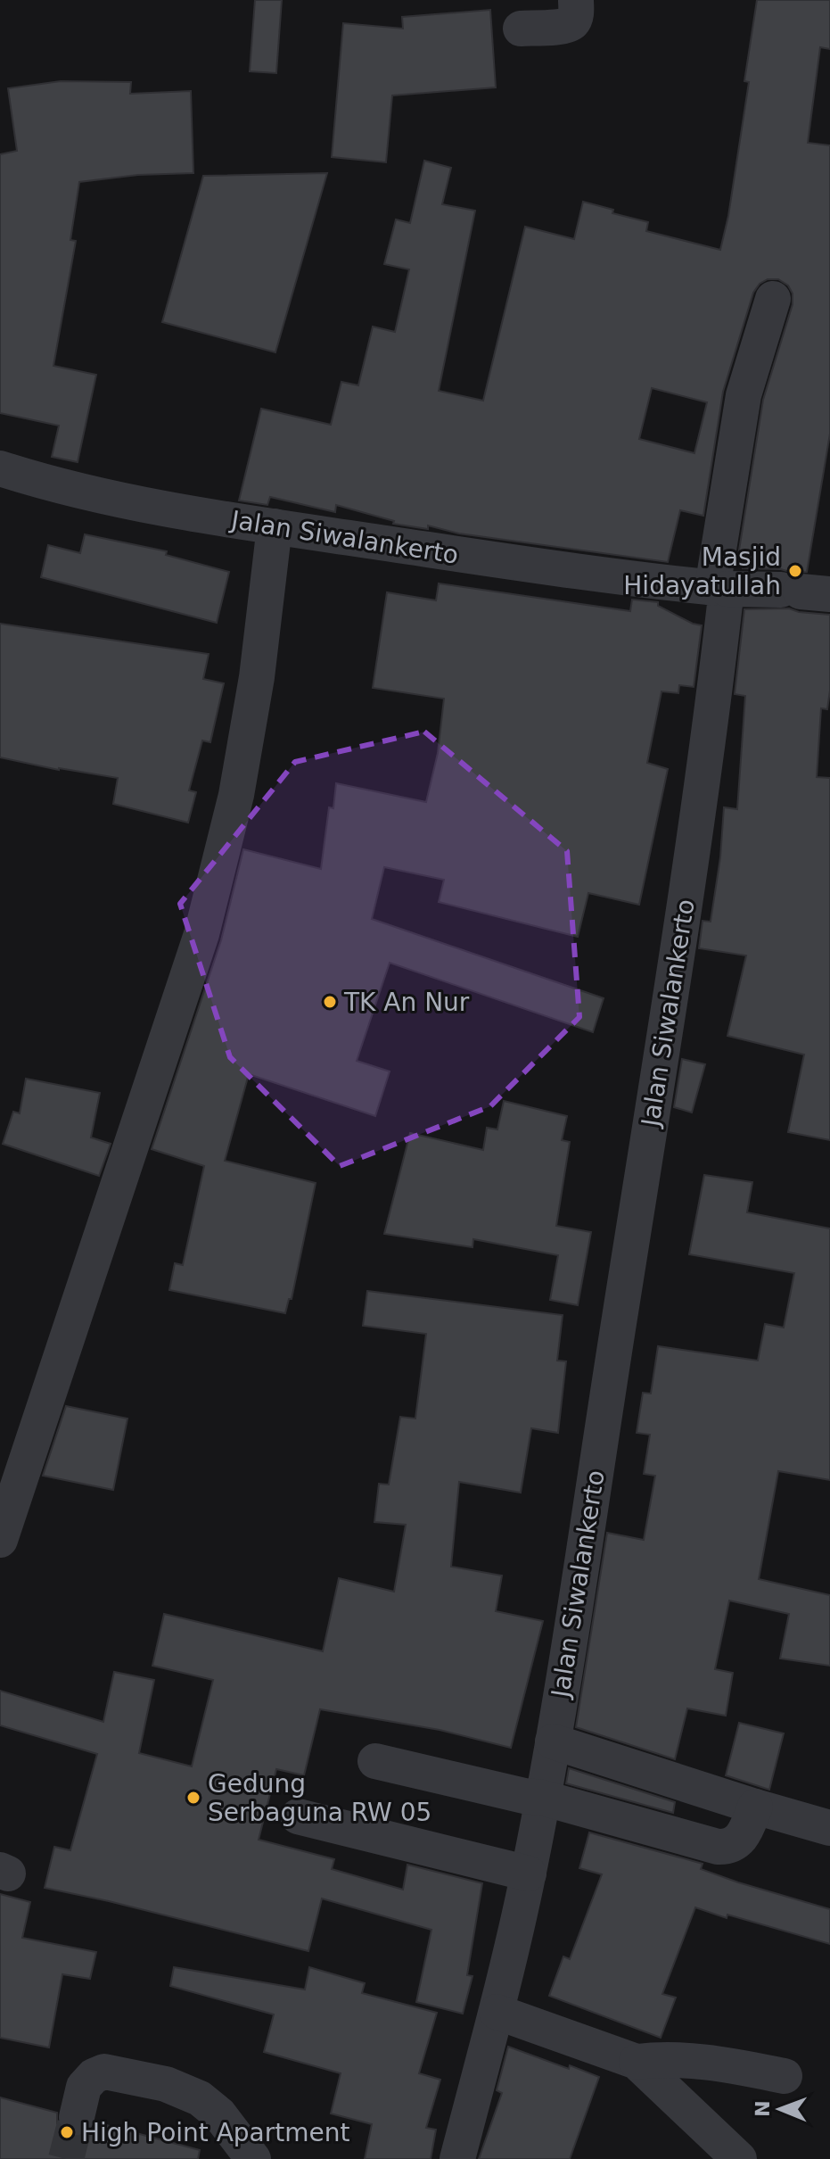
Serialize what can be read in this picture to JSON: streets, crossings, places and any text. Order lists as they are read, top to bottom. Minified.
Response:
{"streets":{"street":["Jalan Siwalankerto"]},"places":["Masjid Hidayatullah","TK An Nur","Gedung Serbaguna RW 05","High Point Apartment"],"north":"left"}
